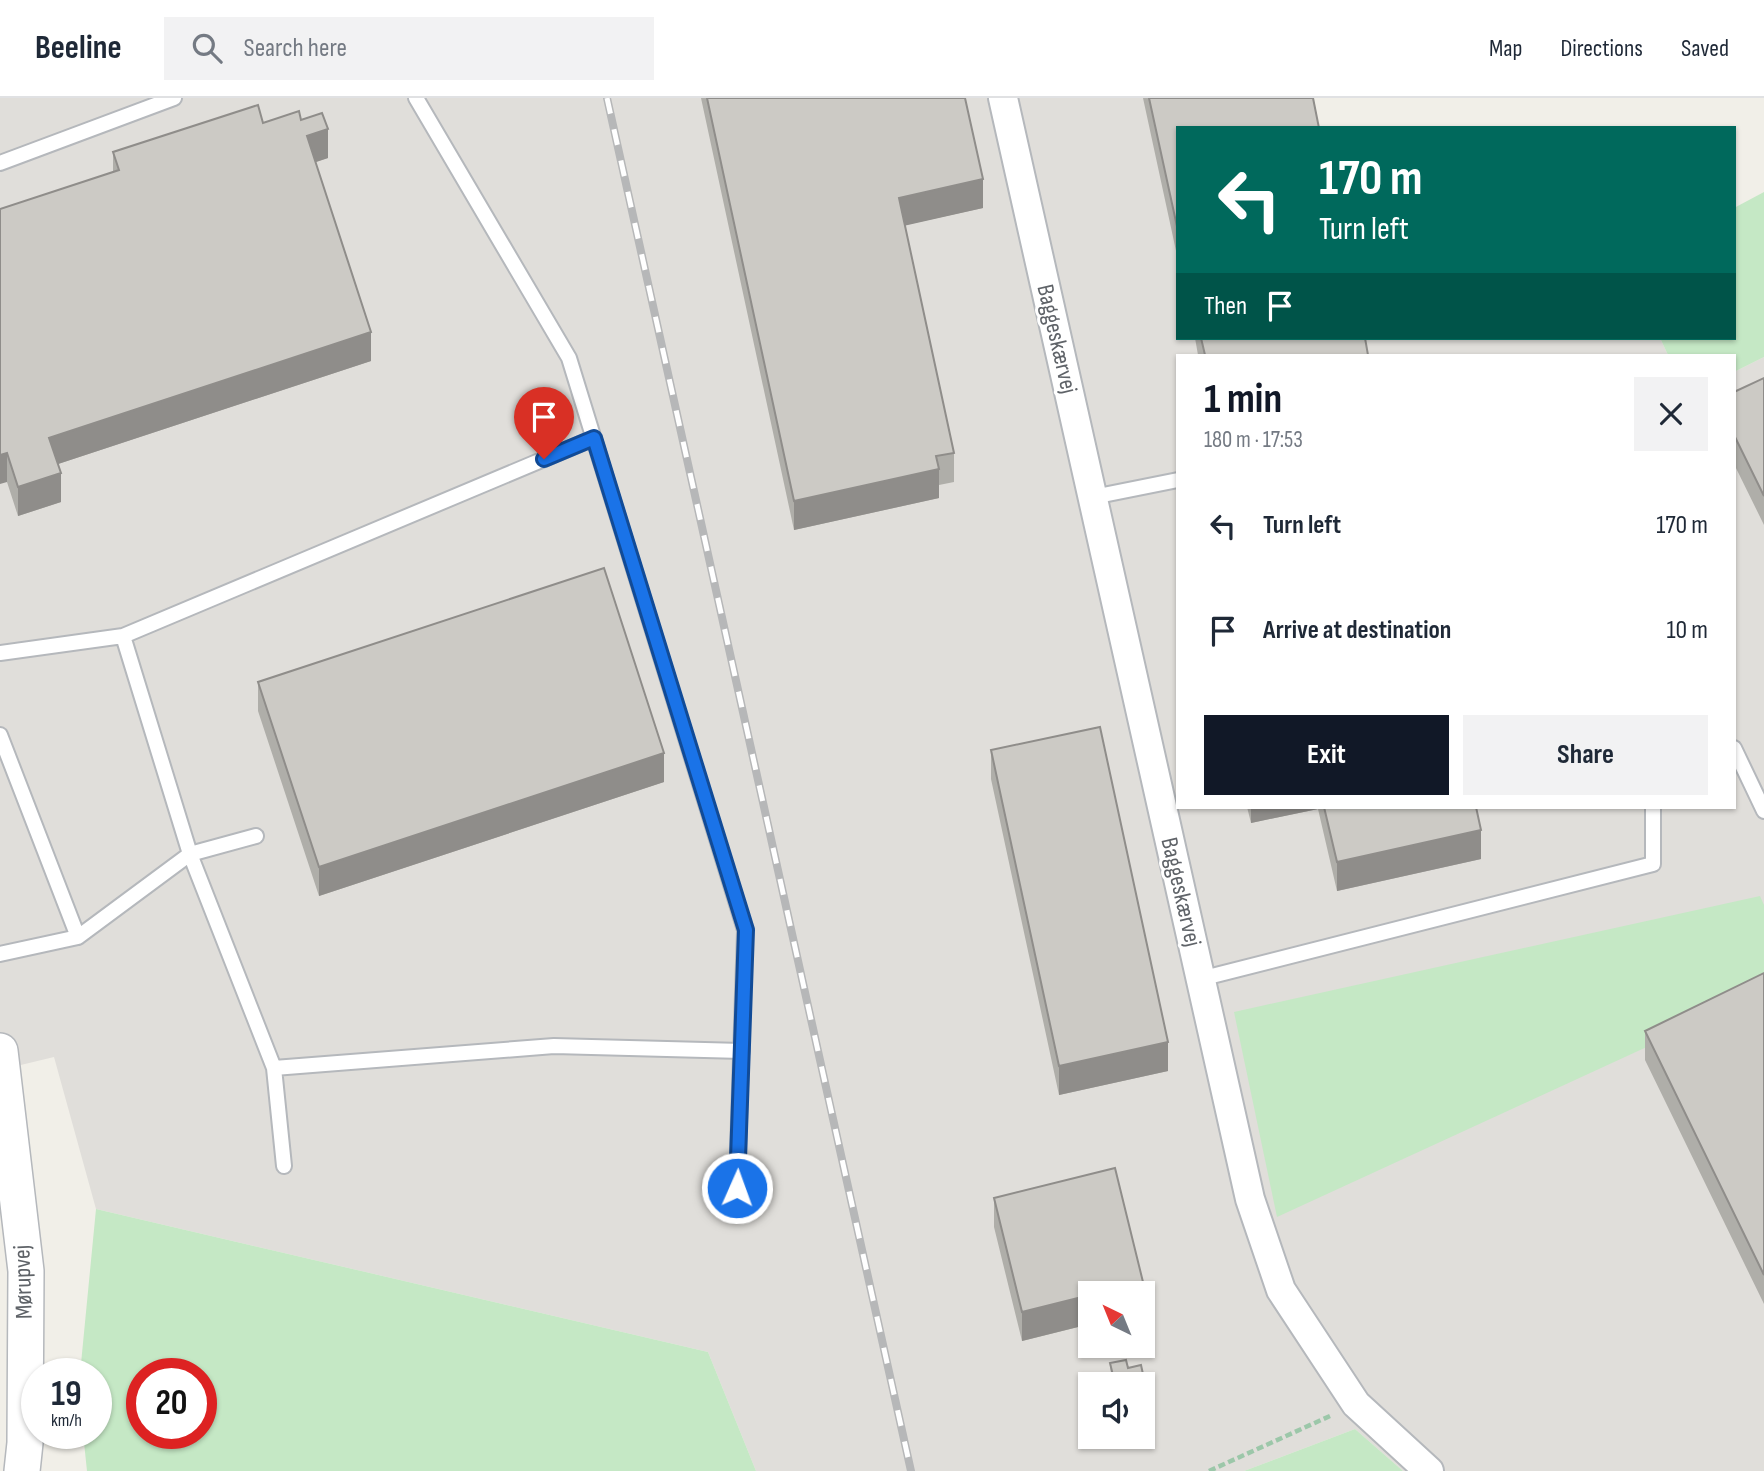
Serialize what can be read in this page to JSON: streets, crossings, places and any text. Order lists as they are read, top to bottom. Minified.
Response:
{"streets":{"street":["Baggeskærvej","Mørupvej"]},"north":"top left","page":{"header":"Beeline","search":"Search here","nav":["Map","Directions","Saved"],"turn":["170 m","Turn left"],"then":"Then","heading":["1 min","180 m · 17:53"],"list":[{"name":"Turn left","value":"170 m"},{"name":"Arrive at destination","value":"10 m"}],"buttons":["Exit","Share"],"speed":"19 km/h","limit":"20"}}
